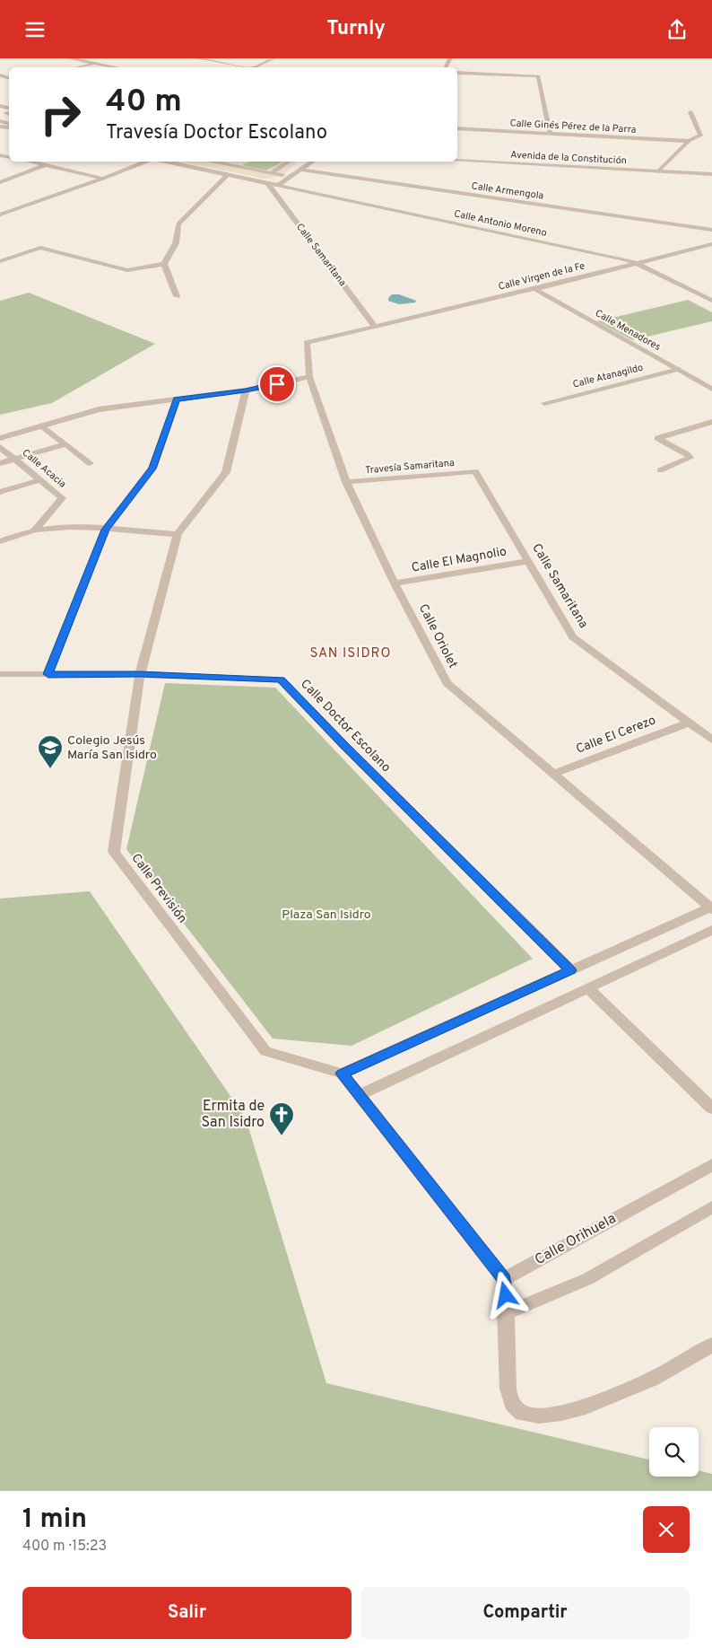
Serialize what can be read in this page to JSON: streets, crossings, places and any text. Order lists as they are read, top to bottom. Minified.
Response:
{"streets":{"street":["Calle Ginés Pérez de la Parra","Avenida de la Constitución","Calle Armengola","Calle Antonio Moreno","Calle Samaritana","Calle Virgen de la Fe","Calle Menadores","Calle Atanagildo","Travesía Samaritana","Calle Acacia","Calle El Magnolio","Calle Oriolet","Calle Doctor Escolano","Calle El Cerezo","Calle Previsión","Calle Orihuela"]},"crossings":[["Calle Antonio Moreno","Calle Samaritana"],["Calle Antonio Moreno","Calle Virgen de la Fe"],["Calle Samaritana","Calle Virgen de la Fe"],["Calle Samaritana","Travesía Samaritana"],["Calle Samaritana","Calle El Magnolio"],["Calle Samaritana","Calle Oriolet"],["Calle Samaritana","Calle El Cerezo"],["Calle Virgen de la Fe","Calle Menadores"],["Calle Virgen de la Fe","Calle Oriolet"],["Calle Menadores","Calle Atanagildo"],["Travesía Samaritana","Calle Oriolet"],["Calle El Magnolio","Calle Oriolet"],["Calle Oriolet","Calle El Cerezo"],["Calle Doctor Escolano","Calle Previsión"]],"districts":["SAN ISIDRO"],"parks":["Plaza San Isidro"],"places":{"school or university":["Colegio Jesús María San Isidro"],"church":["Ermita de San Isidro"]},"page":{"header":"Turnly","turn":["40 m","Travesía Doctor Escolano"],"heading":["1 min","400 m · 15:23"],"buttons":["Salir","Compartir"]}}
